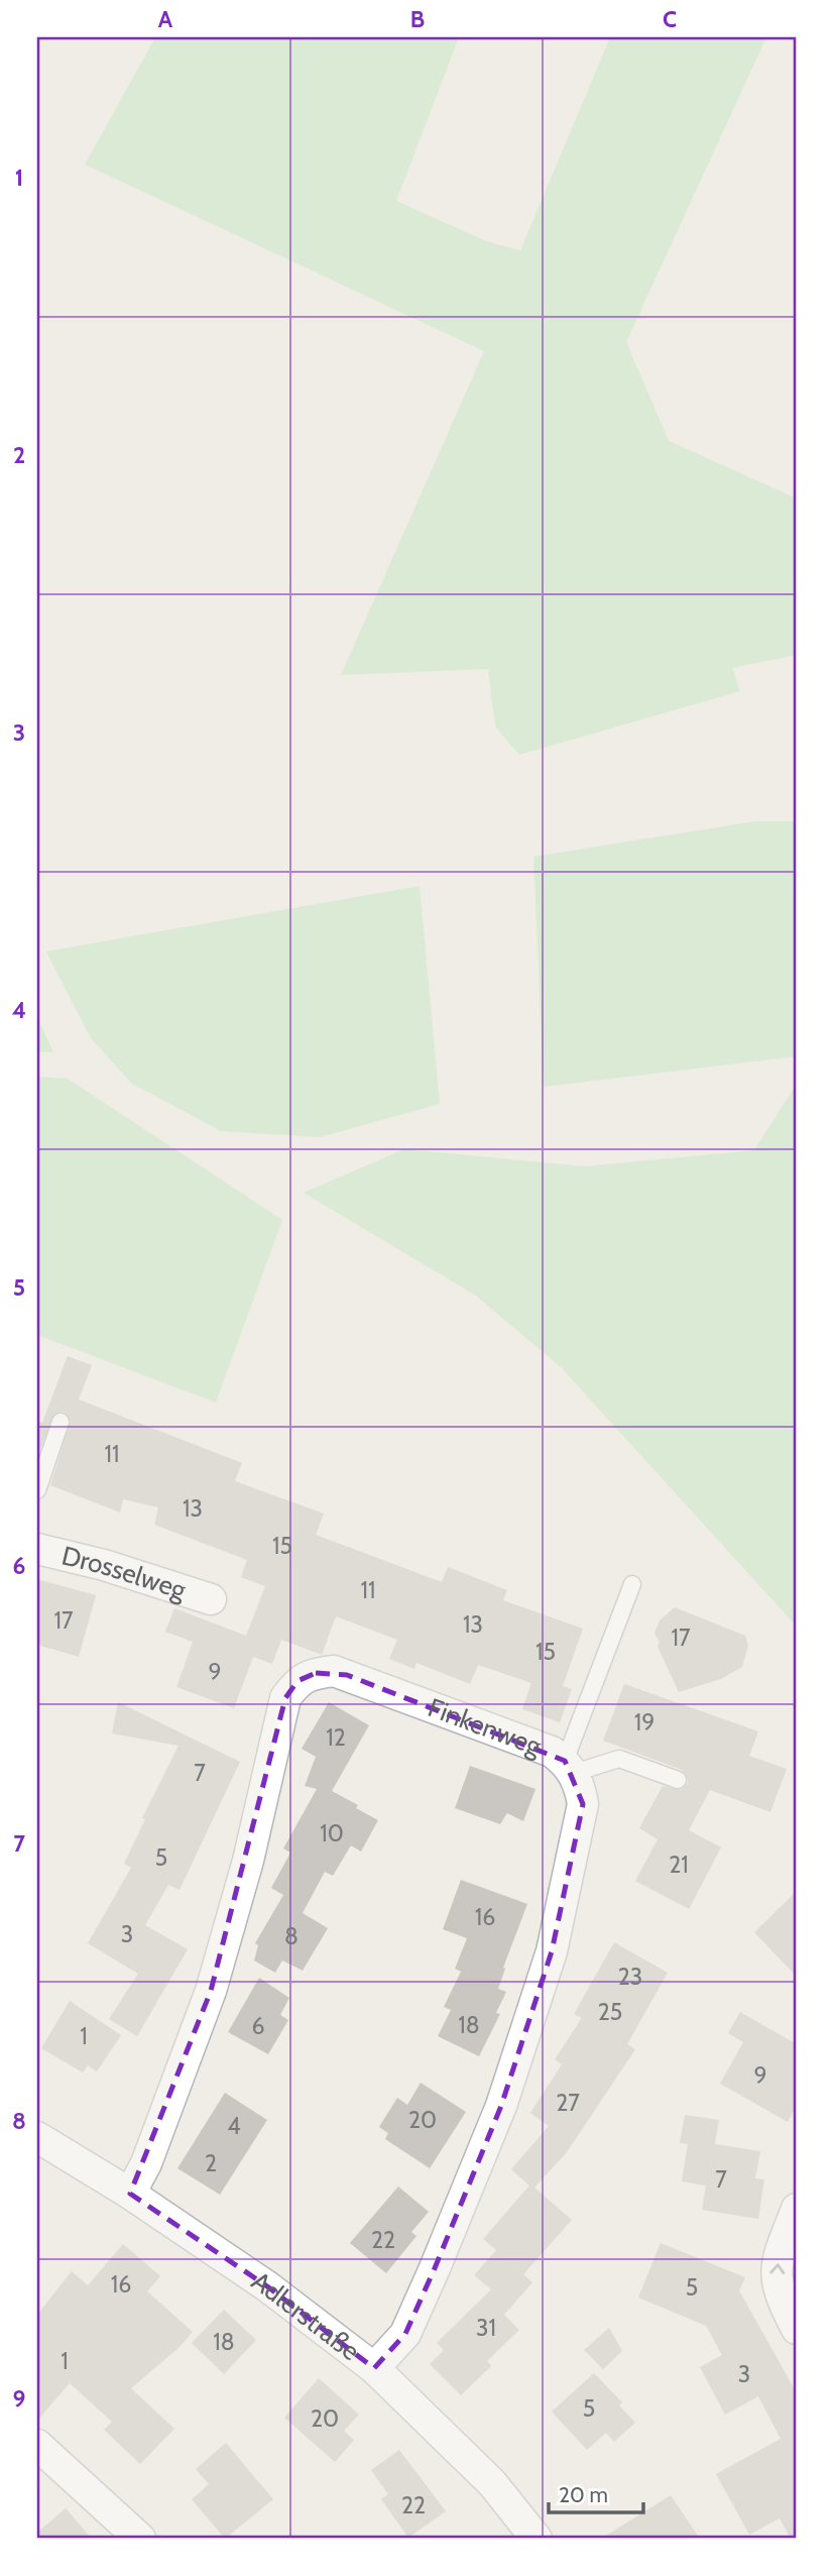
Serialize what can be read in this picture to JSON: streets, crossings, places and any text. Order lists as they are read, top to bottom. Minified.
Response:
{"streets":{"street":["Drosselweg","Finkenweg","Adlerstraße"]},"crossings":[["Finkenweg","Adlerstraße"]],"house_numbers":["11","13","15","11","17","13","17","15","9","19","12","7","10","5","21","16","3","8","23","25","18","6","1","9","27","20","4","2","7","22","16","5","31","18","1","3","5","20","22"],"scale_bar":"20 m","grid":{"columns":["A","B","C"],"rows":["1","2","3","4","5","6","7","8","9"]}}
